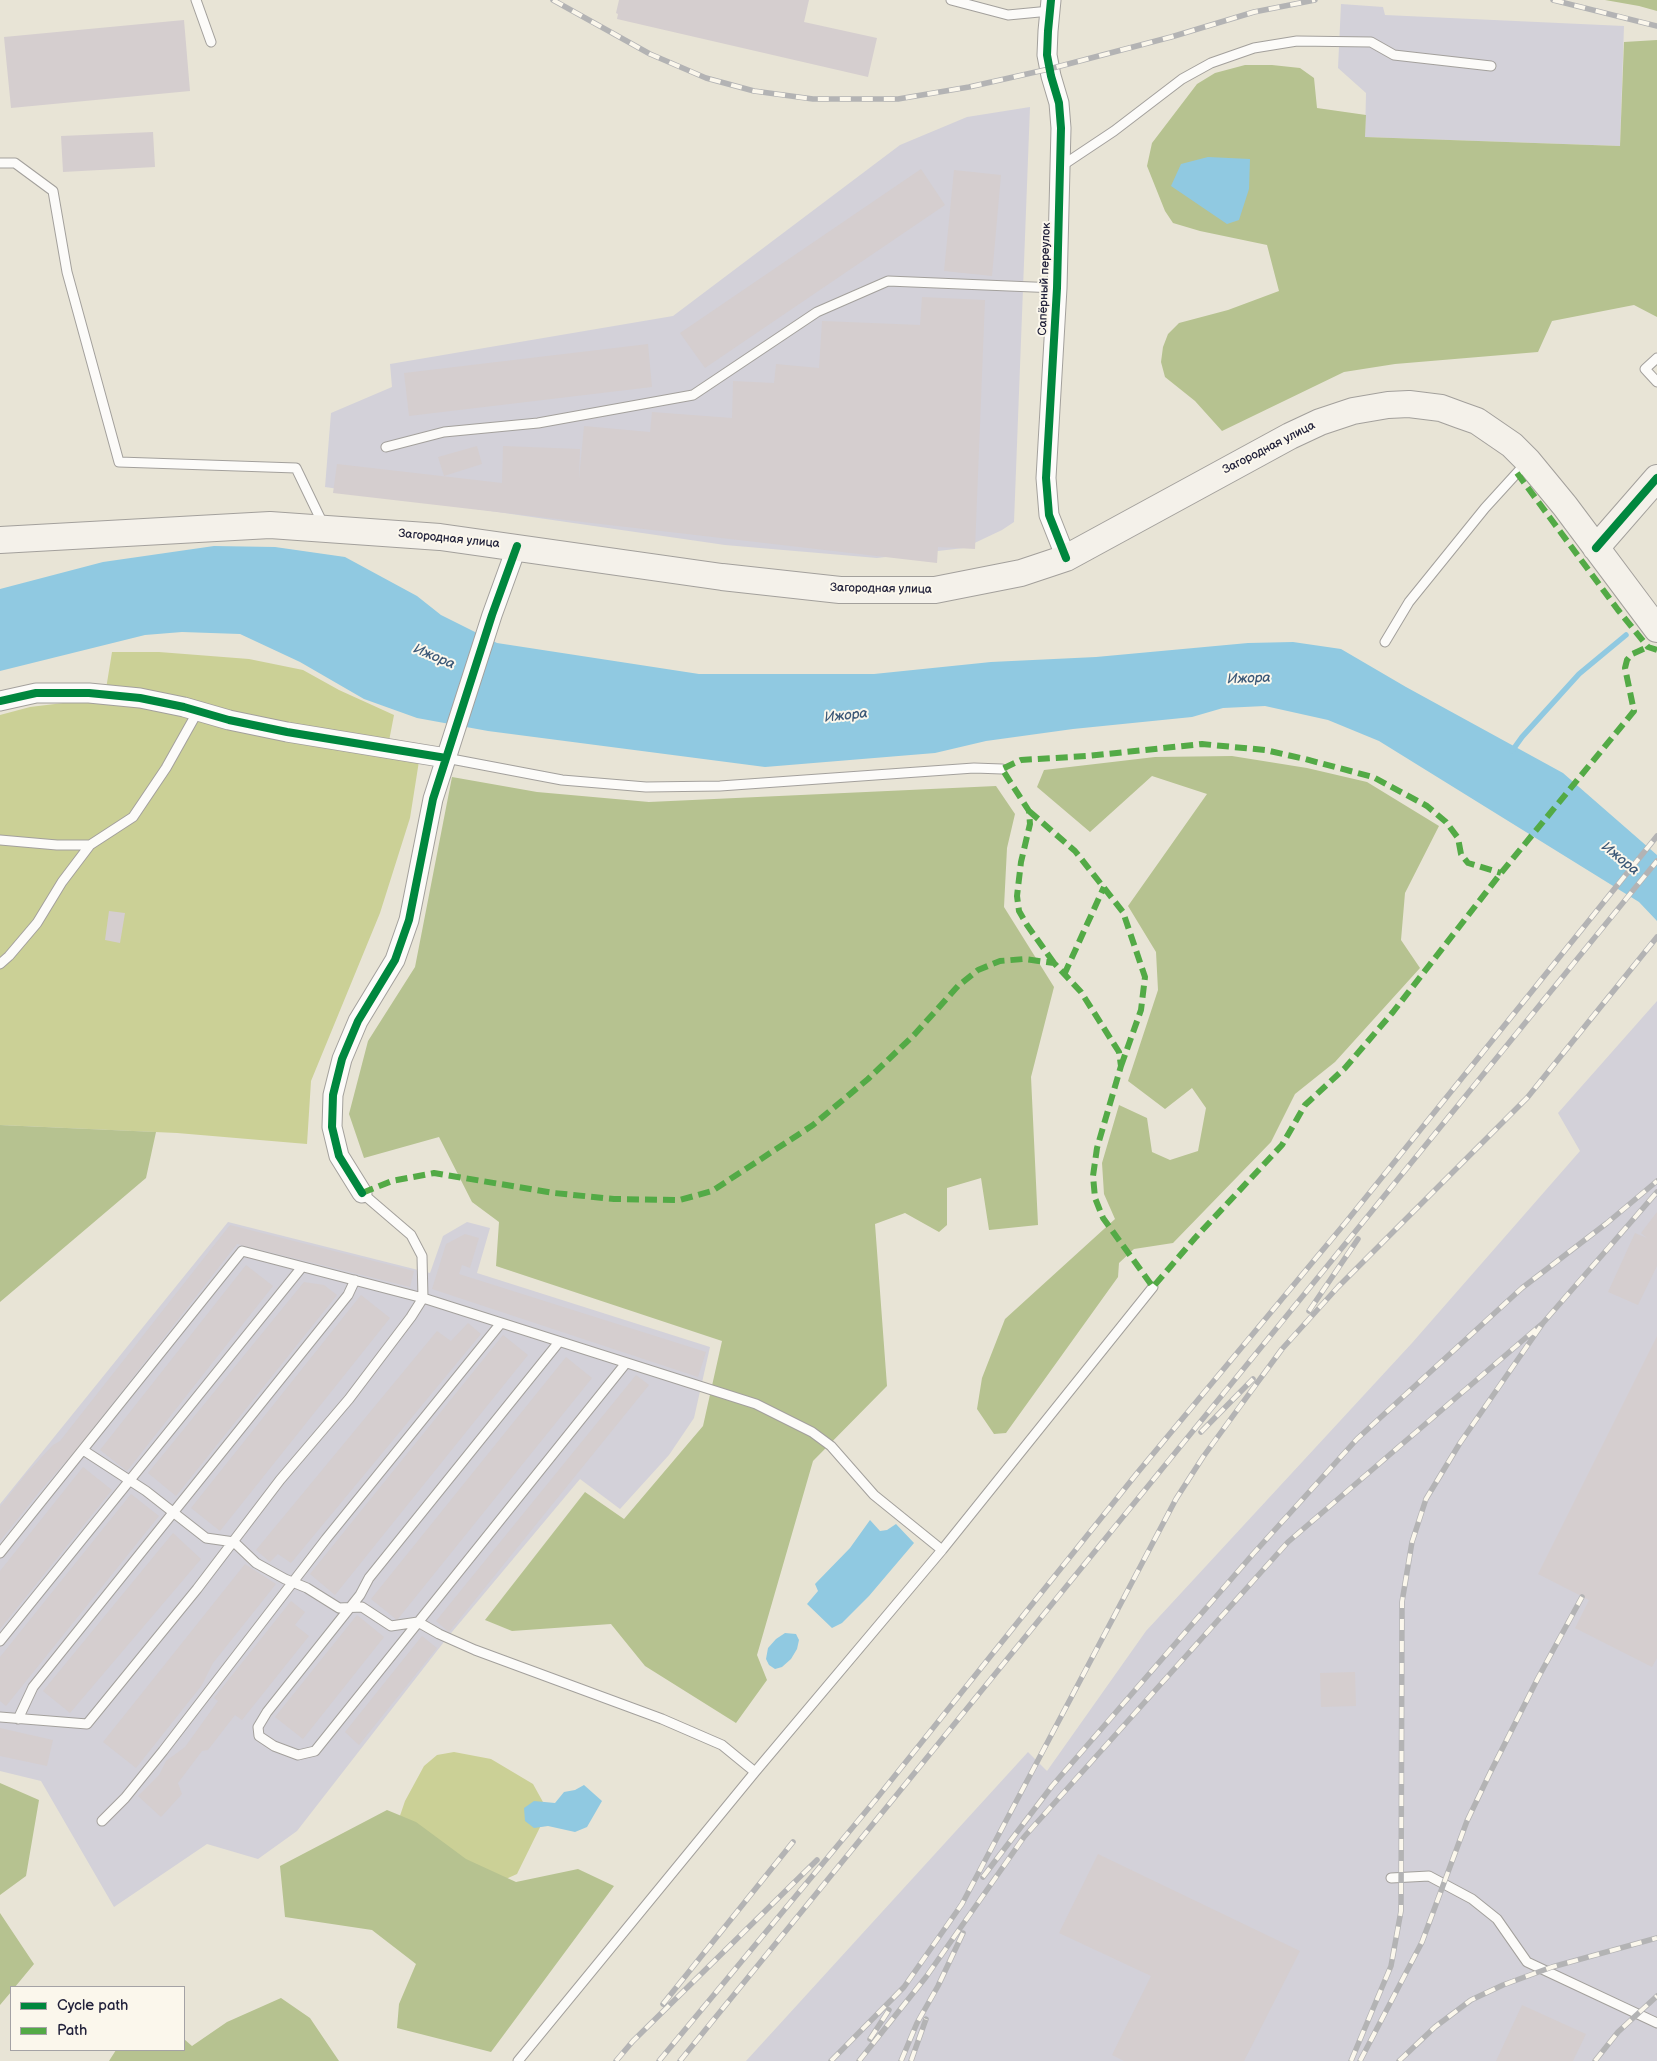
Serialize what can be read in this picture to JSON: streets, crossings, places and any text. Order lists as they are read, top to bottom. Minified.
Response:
{"streets":{"main road":["Загородная улица"],"street":["Сапёрный переулок"]},"crossings":[["Сапёрный переулок","Загородная улица"]],"water":["Ижора"],"legend":["Cycle path","Path"]}
